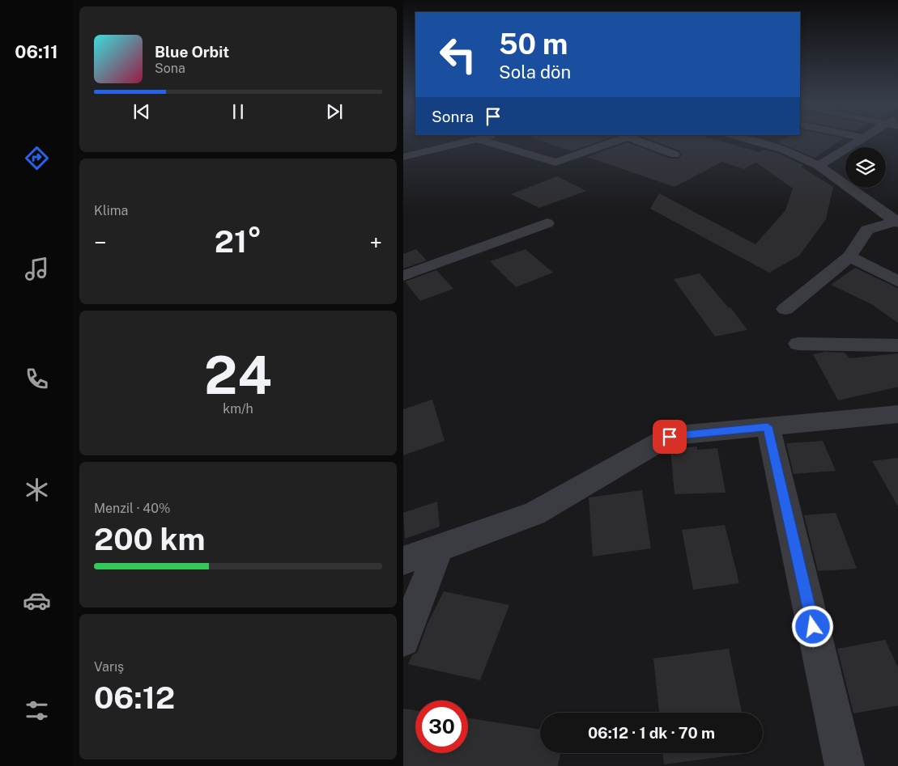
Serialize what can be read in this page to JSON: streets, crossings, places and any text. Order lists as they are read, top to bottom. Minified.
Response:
{"page":{"tabs":"06:11","turn":["50 m","Sola dön"],"song":["Blue Orbit","Sona"],"then":"Sonra","tile":["Klima",["24","km/h"],["Menzil · 40%","200 km"],["Varış","06:12"]],"heat":["−","21°","+"],"limit":"30","trip":"06:12 · 1 dk · 70 m"}}
